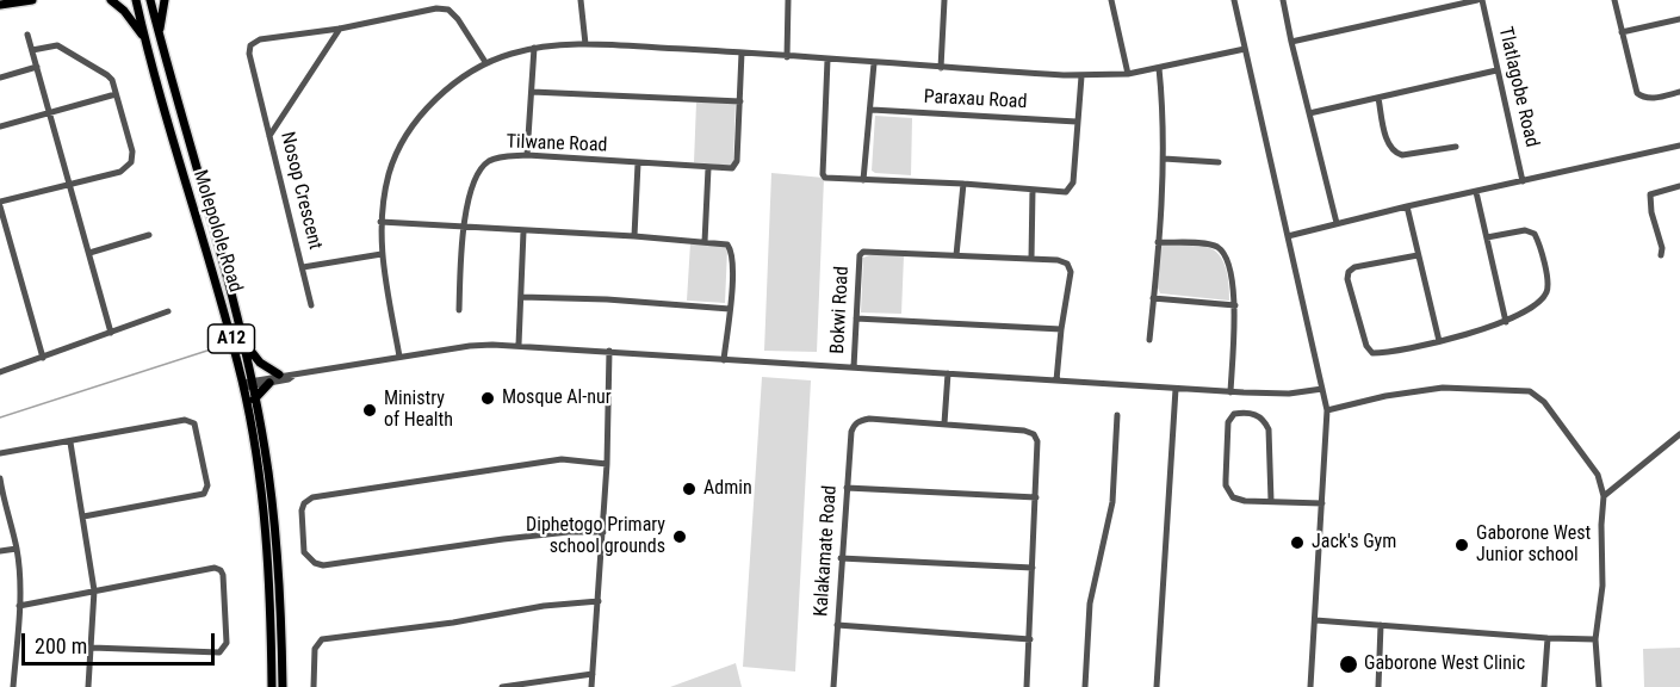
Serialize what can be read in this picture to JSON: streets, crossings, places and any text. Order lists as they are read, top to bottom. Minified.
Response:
{"streets":{"main road":["Molepolole Road","A12"],"street":["Tlatlagobe Road","Paraxau Road","Tilwane Road","Nosop Crescent","Bokwi Road","Kalakamate Road"]},"places":["Mosque Al-nur","Ministry of Health","Admin","Diphetogo Primary school grounds","Jack's Gym","Gaborone West Junior school","Gaborone West Clinic"],"scale_bar":"200 m"}
